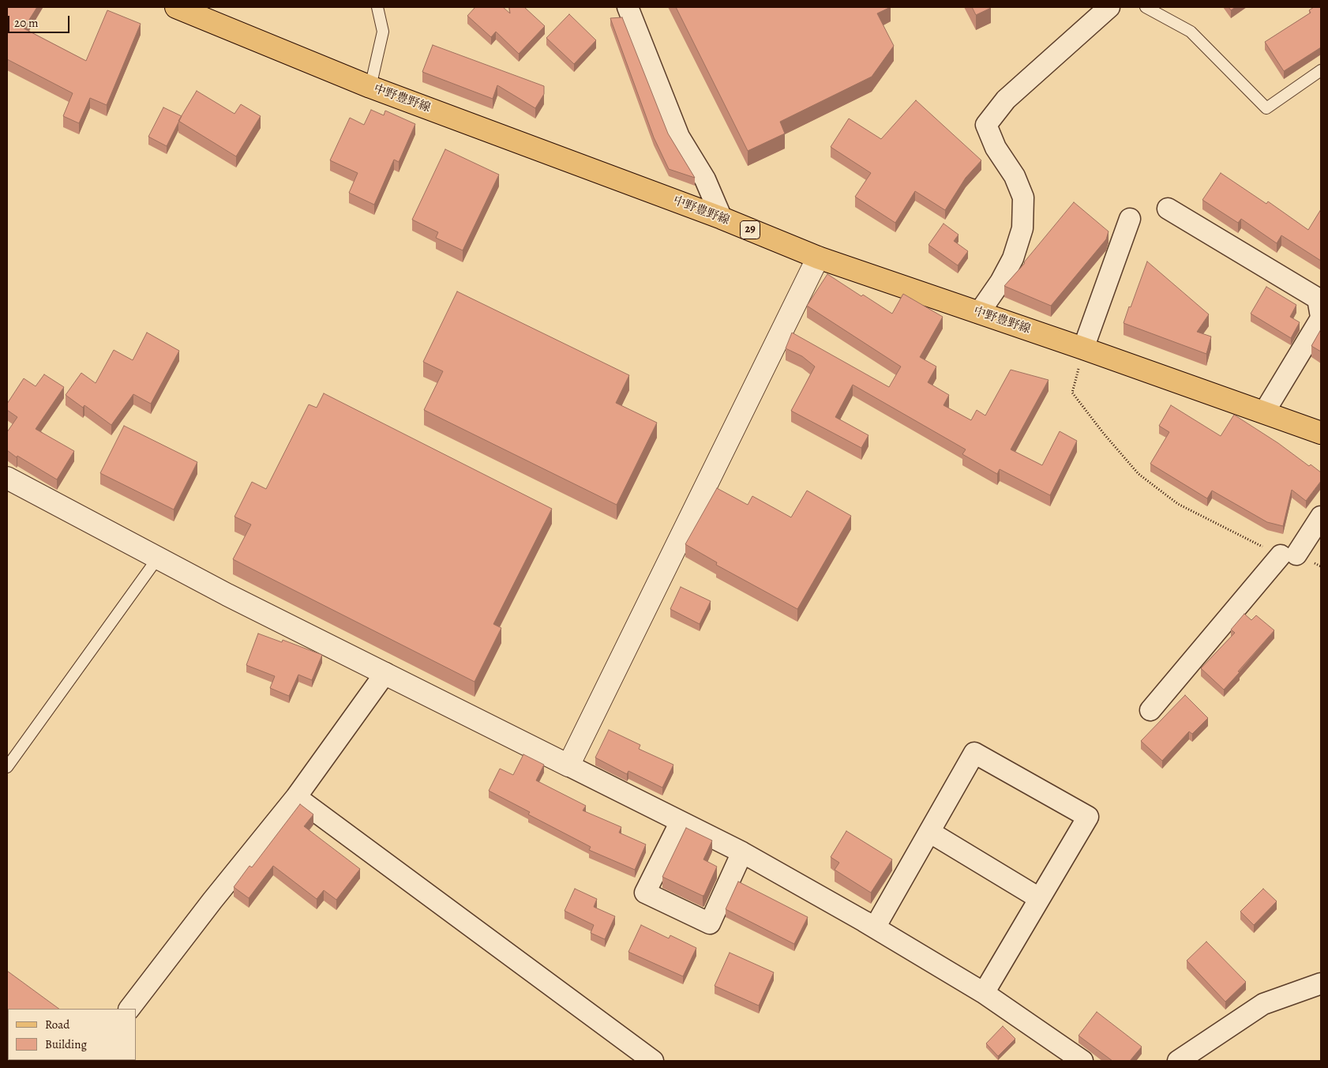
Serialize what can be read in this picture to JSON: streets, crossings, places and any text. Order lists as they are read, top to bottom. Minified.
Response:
{"streets":{"main road":["中野豊野線","29"]},"legend":["Road","Building"],"scale_bar":"20 m"}
